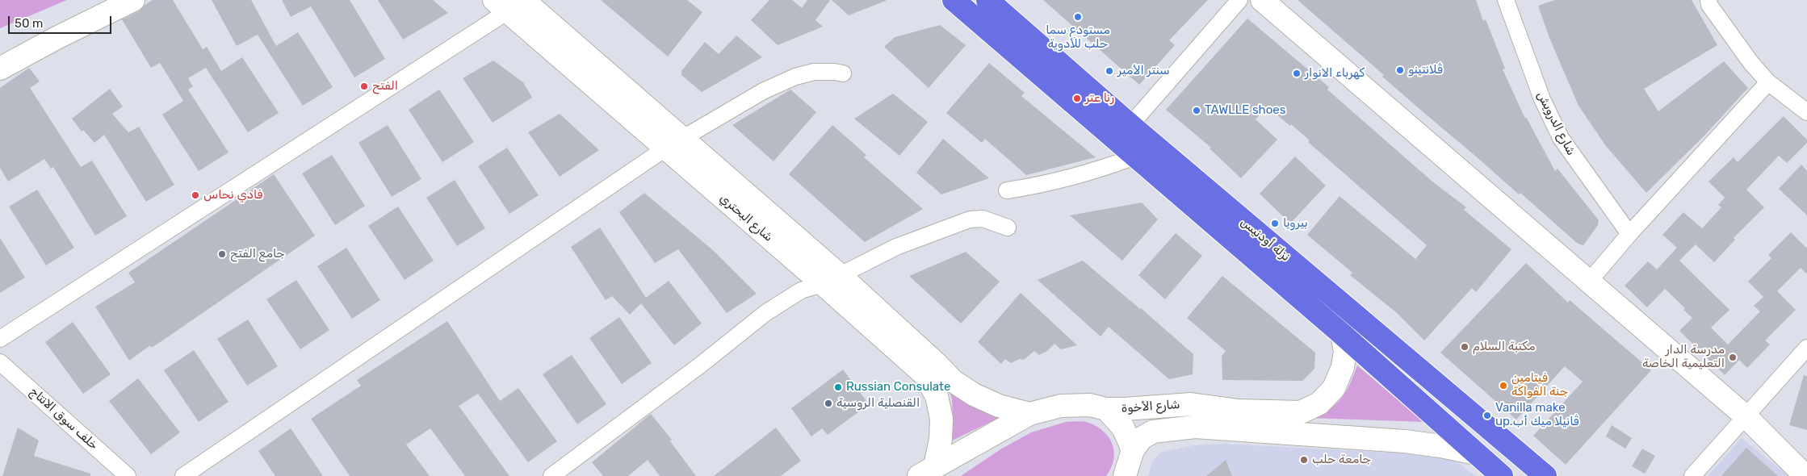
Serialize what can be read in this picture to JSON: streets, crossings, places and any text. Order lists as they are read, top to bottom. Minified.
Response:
{"streets":{"main road":["نزلة أودنيس","شارع الأخوة"],"street":["شارع الدرويش","خلف سوق الانتاج"]},"places":["مستودع سما حلب للأدوية","ڤلانتينو","سنتر الأمير","كهرباء الانوار","الفتح","رنا عتر","TAWLLE shoes","فادي نحاس","بيرويا","جامع الفتح","مكتبة السلام","مدرسة الدار التعليمية الخاصة","فيتامين جنة الفواكة","Russian Consulate","القنصلية الروسية","Vanilla make up.ڤانيلا ميك أب","جامعة حلب"],"scale_bar":"50 m"}
